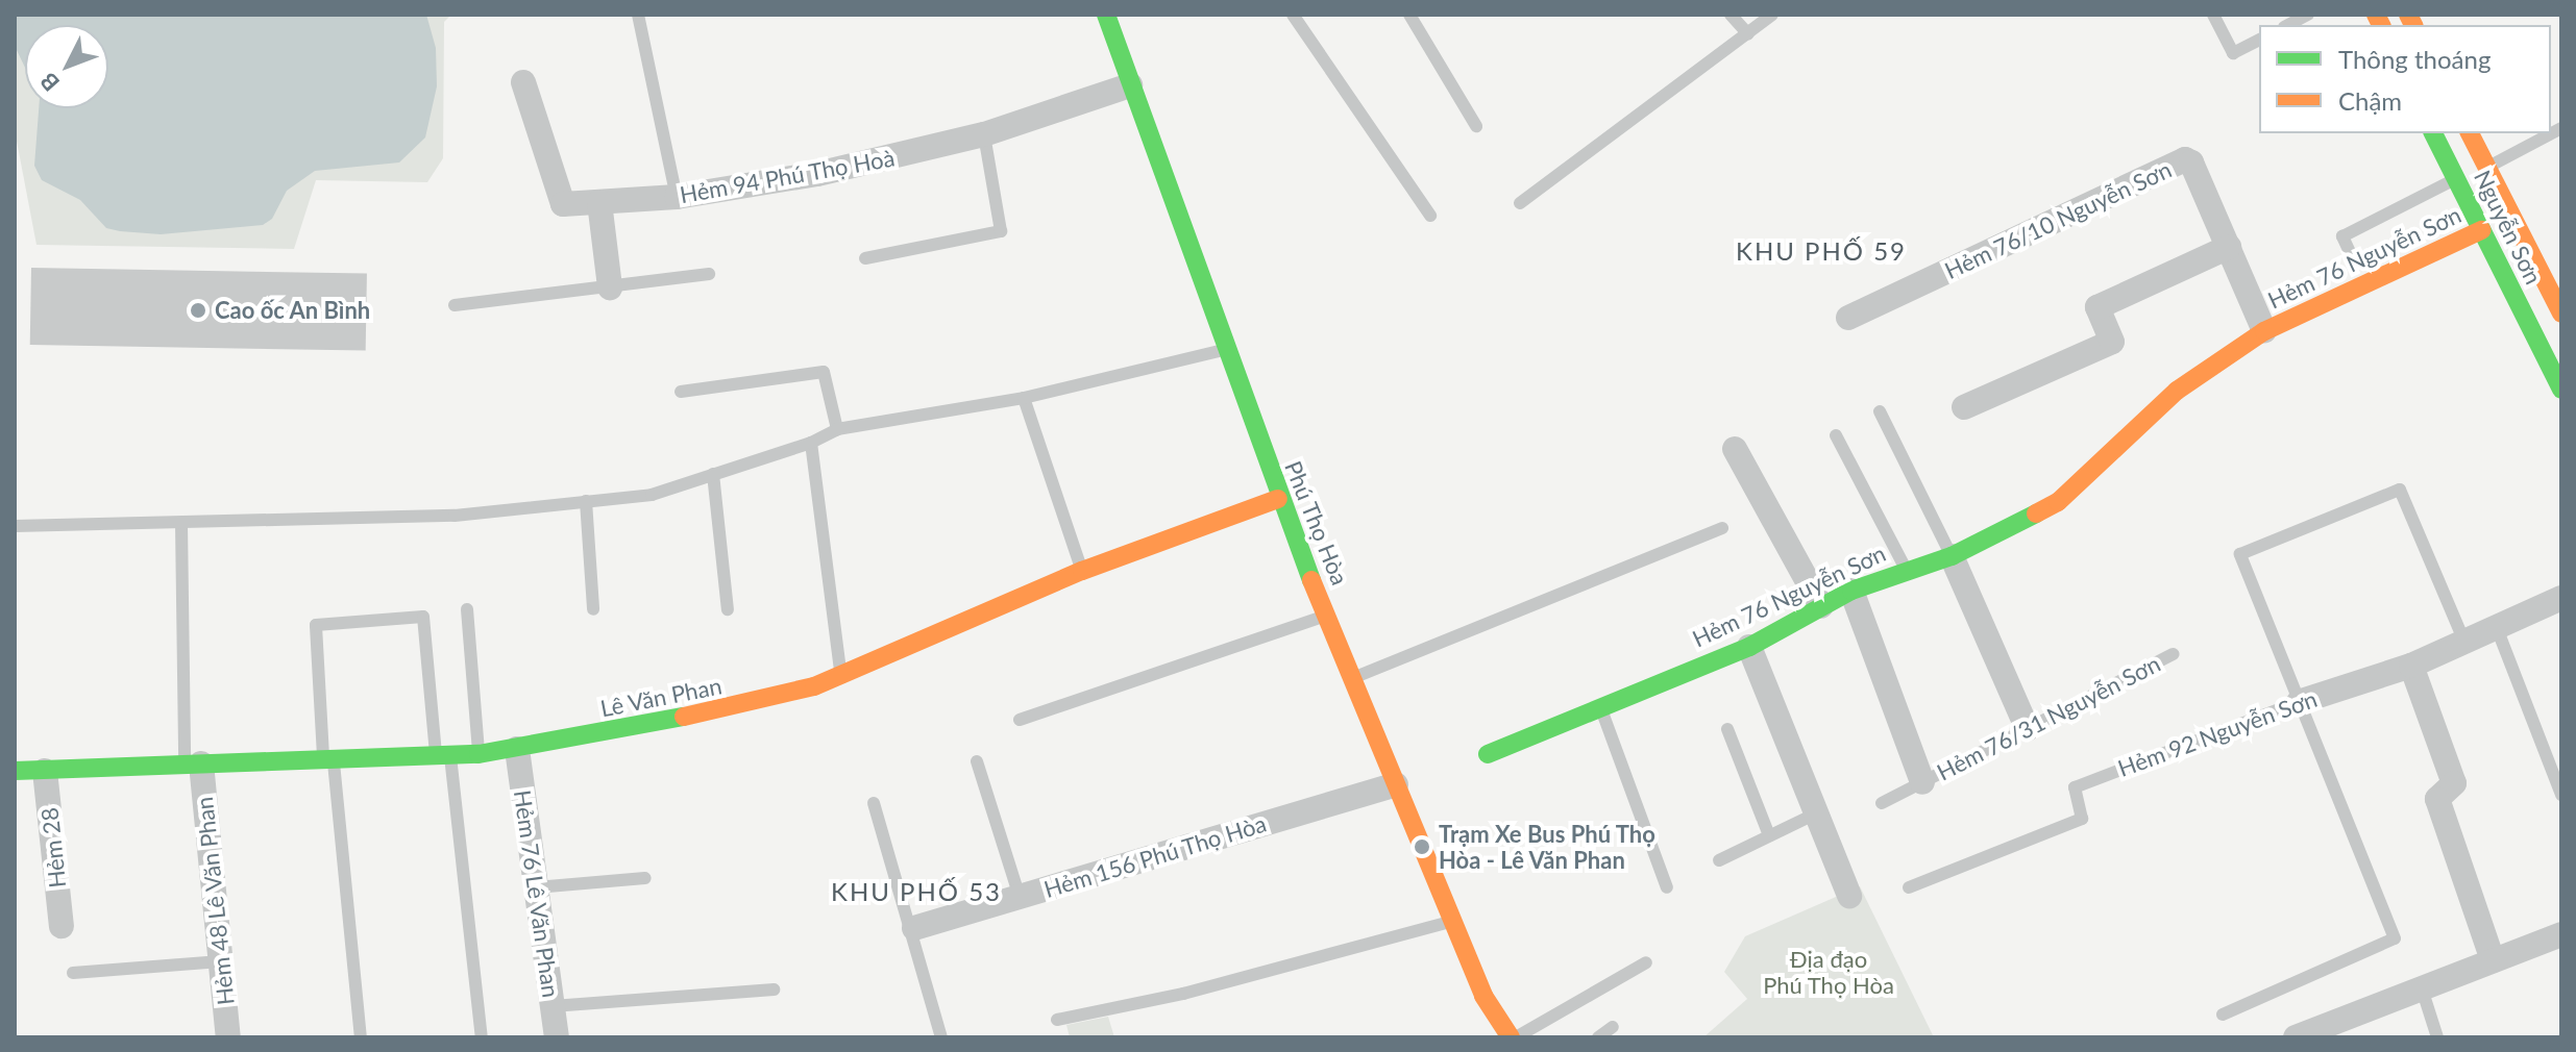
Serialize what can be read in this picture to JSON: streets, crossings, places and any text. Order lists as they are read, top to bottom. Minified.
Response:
{"streets":{"street":["Hẻm 94 Phú Thọ Hoà","Hẻm 76/10 Nguyễn Sơn","Nguyễn Sơn","Hẻm 76 Nguyễn Sơn","Phú Thọ Hòa","Lê Văn Phan","Hẻm 76/31 Nguyễn Sơn","Hẻm 92 Nguyễn Sơn","Hẻm 28","Hẻm 156 Phú Thọ Hòa","Hẻm 76 Lê Văn Phan","Hẻm 48 Lê Văn Phan"]},"crossings":[["Hẻm 94 Phú Thọ Hoà","Phú Thọ Hòa"],["Hẻm 76/10 Nguyễn Sơn","Hẻm 76 Nguyễn Sơn"],["Nguyễn Sơn","Hẻm 76 Nguyễn Sơn"],["Hẻm 76 Nguyễn Sơn","Hẻm 76/31 Nguyễn Sơn"],["Phú Thọ Hòa","Lê Văn Phan"],["Phú Thọ Hòa","Hẻm 156 Phú Thọ Hòa"],["Lê Văn Phan","Hẻm 28"],["Lê Văn Phan","Hẻm 76 Lê Văn Phan"],["Lê Văn Phan","Hẻm 48 Lê Văn Phan"]],"districts":["KHU PHỐ 59","KHU PHỐ 53"],"parks":["Địa đạo Phú Thọ Hòa"],"places":["Cao ốc An Bình","Trạm Xe Bus Phú Thọ Hòa - Lê Văn Phan"],"legend":["Thông thoáng","Chậm"],"north":"bottom left"}
